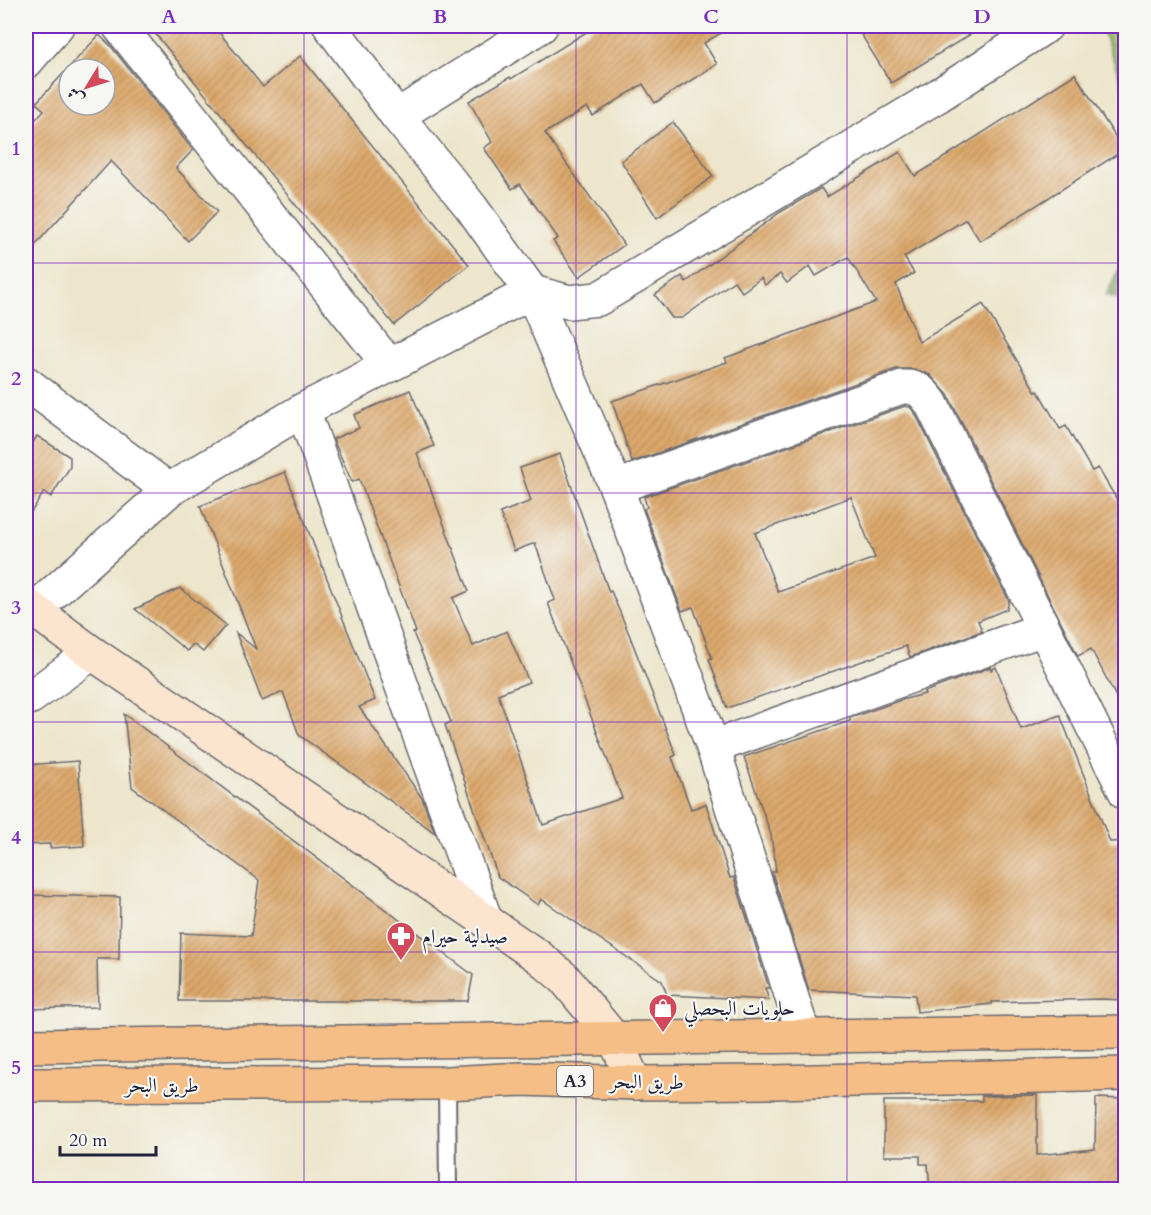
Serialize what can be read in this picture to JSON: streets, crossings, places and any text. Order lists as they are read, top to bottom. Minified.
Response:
{"streets":{"highway":["A3","طريق البحر"]},"places":{"pharmacy":["صيدلية حيرام"],"shop":["حلويات البحصلي"]},"scale_bar":"20 m","north":"bottom left","grid":{"columns":["A","B","C","D"],"rows":["1","2","3","4","5"]}}
